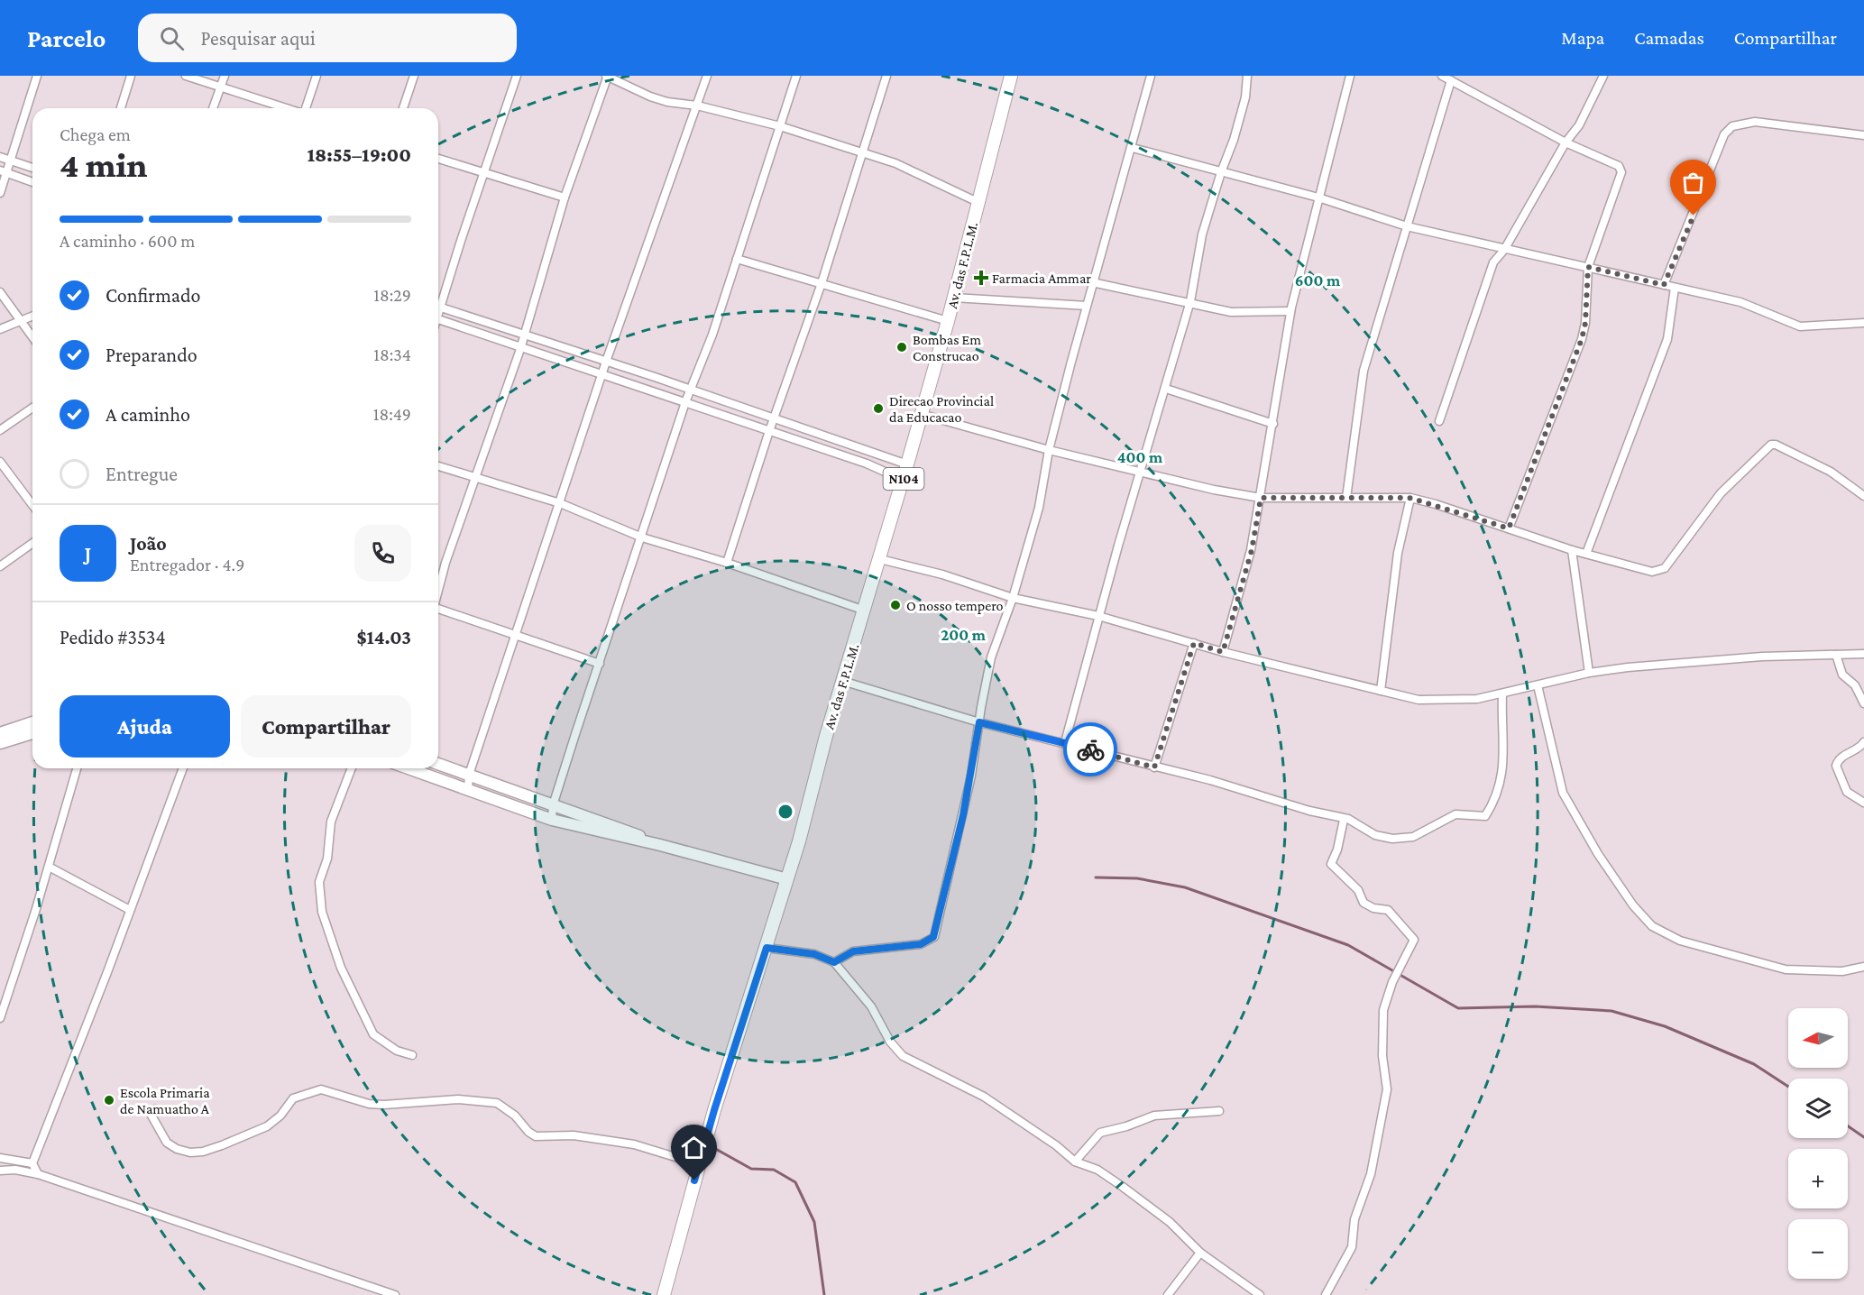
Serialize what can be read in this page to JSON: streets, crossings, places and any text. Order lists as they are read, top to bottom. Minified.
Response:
{"streets":{"main road":["Av. das F.P.L.M.","N104"]},"places":{"health":["Farmacia Ammar"],"other":["Bombas Em Construcao","Direcao Provincial da Educacao","O nosso tempero","Escola Primaria de Namuatho A"]},"north":"left","page":{"header":"Parcelo","search":"Pesquisar aqui","nav":["Mapa","Camadas","Compartilhar"],"heading":["4 min","Chega em","18:55–19:00"],"panel":["João","Entregador · 4.9","Pedido #3534","$14.03"],"bar":"A caminho · 600 m","list":[["Confirmado","18:29"],["Preparando","18:34"],["A caminho","18:49"],"Entregue"],"round":"J","buttons":["Ajuda","Compartilhar"],"map_buttons":["+","−"]},"rings":["600 m","400 m","200 m"]}
